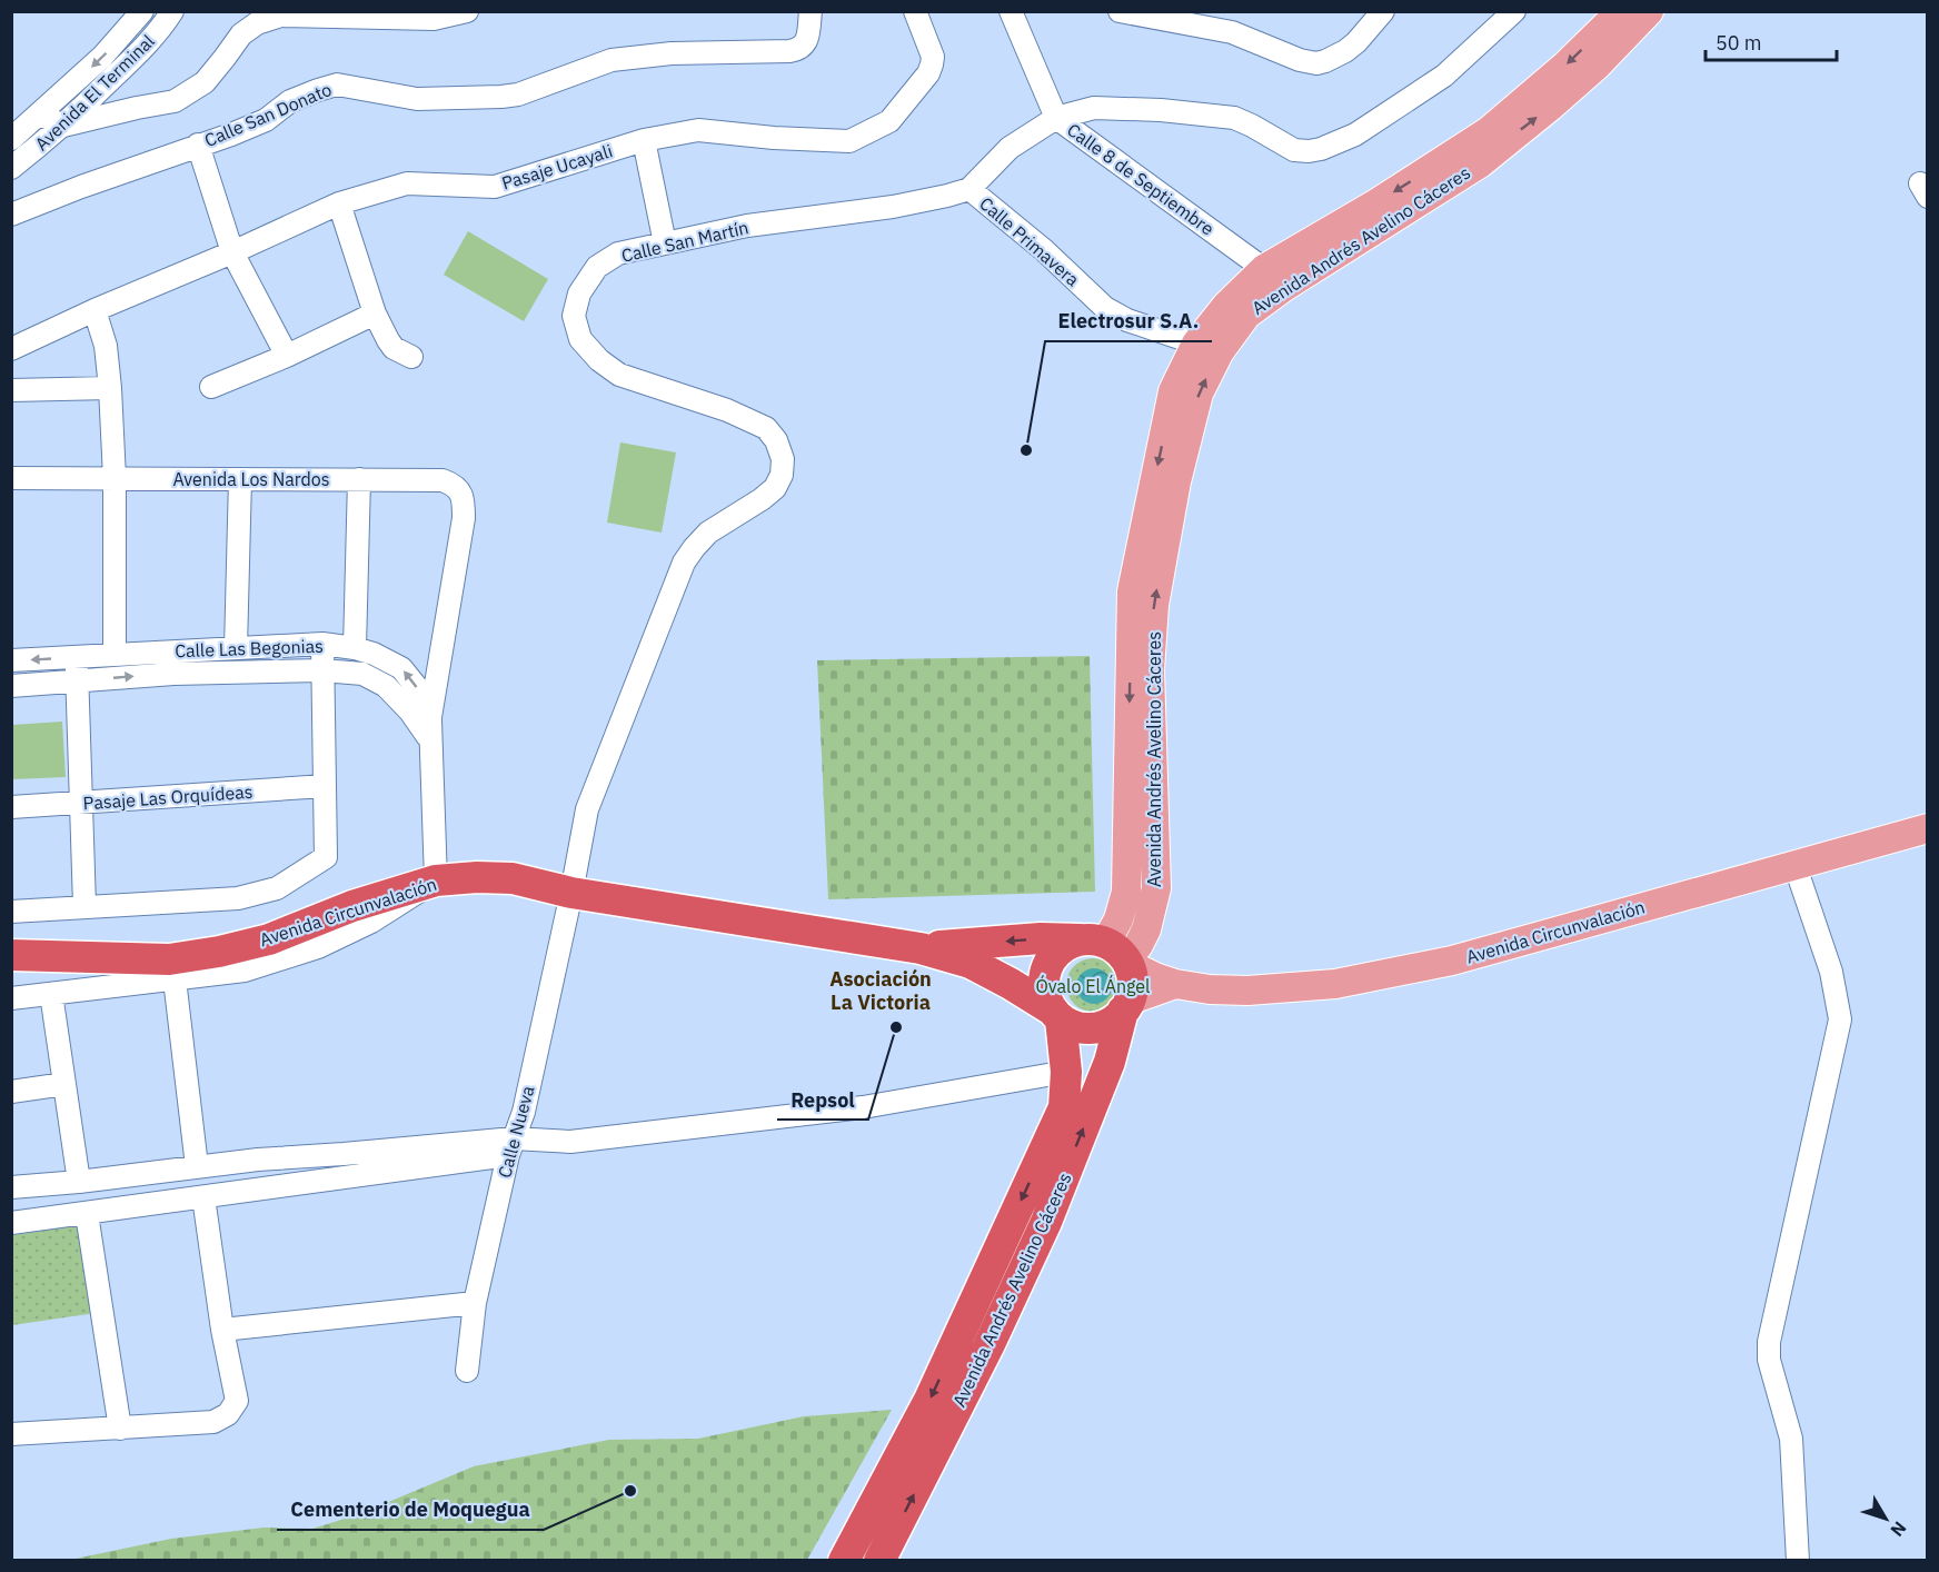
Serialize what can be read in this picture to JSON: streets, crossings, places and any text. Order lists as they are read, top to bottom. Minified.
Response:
{"streets":{"highway":["Avenida Andrés Avelino Cáceres","Avenida Circunvalación"],"street":["Avenida El Terminal","Calle San Donato","Pasaje Ucayali","Calle 8 de Septiembre","Calle San Martín","Calle Primavera","Avenida Los Nardos","Calle Las Begonias","Pasaje Las Orquídeas","Calle Nueva"]},"crossings":[["Calle 8 de Septiembre","Avenida Andrés Avelino Cáceres"],["Avenida Andrés Avelino Cáceres","Calle Primavera"],["Avenida Andrés Avelino Cáceres","Avenida Circunvalación"],["Calle San Martín","Calle Primavera"],["Calle San Martín","Avenida Circunvalación"],["Calle San Martín","Calle Nueva"],["Avenida Los Nardos","Calle Las Begonias"],["Calle Las Begonias","Avenida Circunvalación"],["Avenida Circunvalación","Calle Nueva"]],"districts":["Asociación La Victoria"],"parks":["Óvalo El Ángel"],"places":["Electrosur S.A.","Repsol","Cementerio de Moquegua"],"scale_bar":"50 m","north":"bottom right"}
